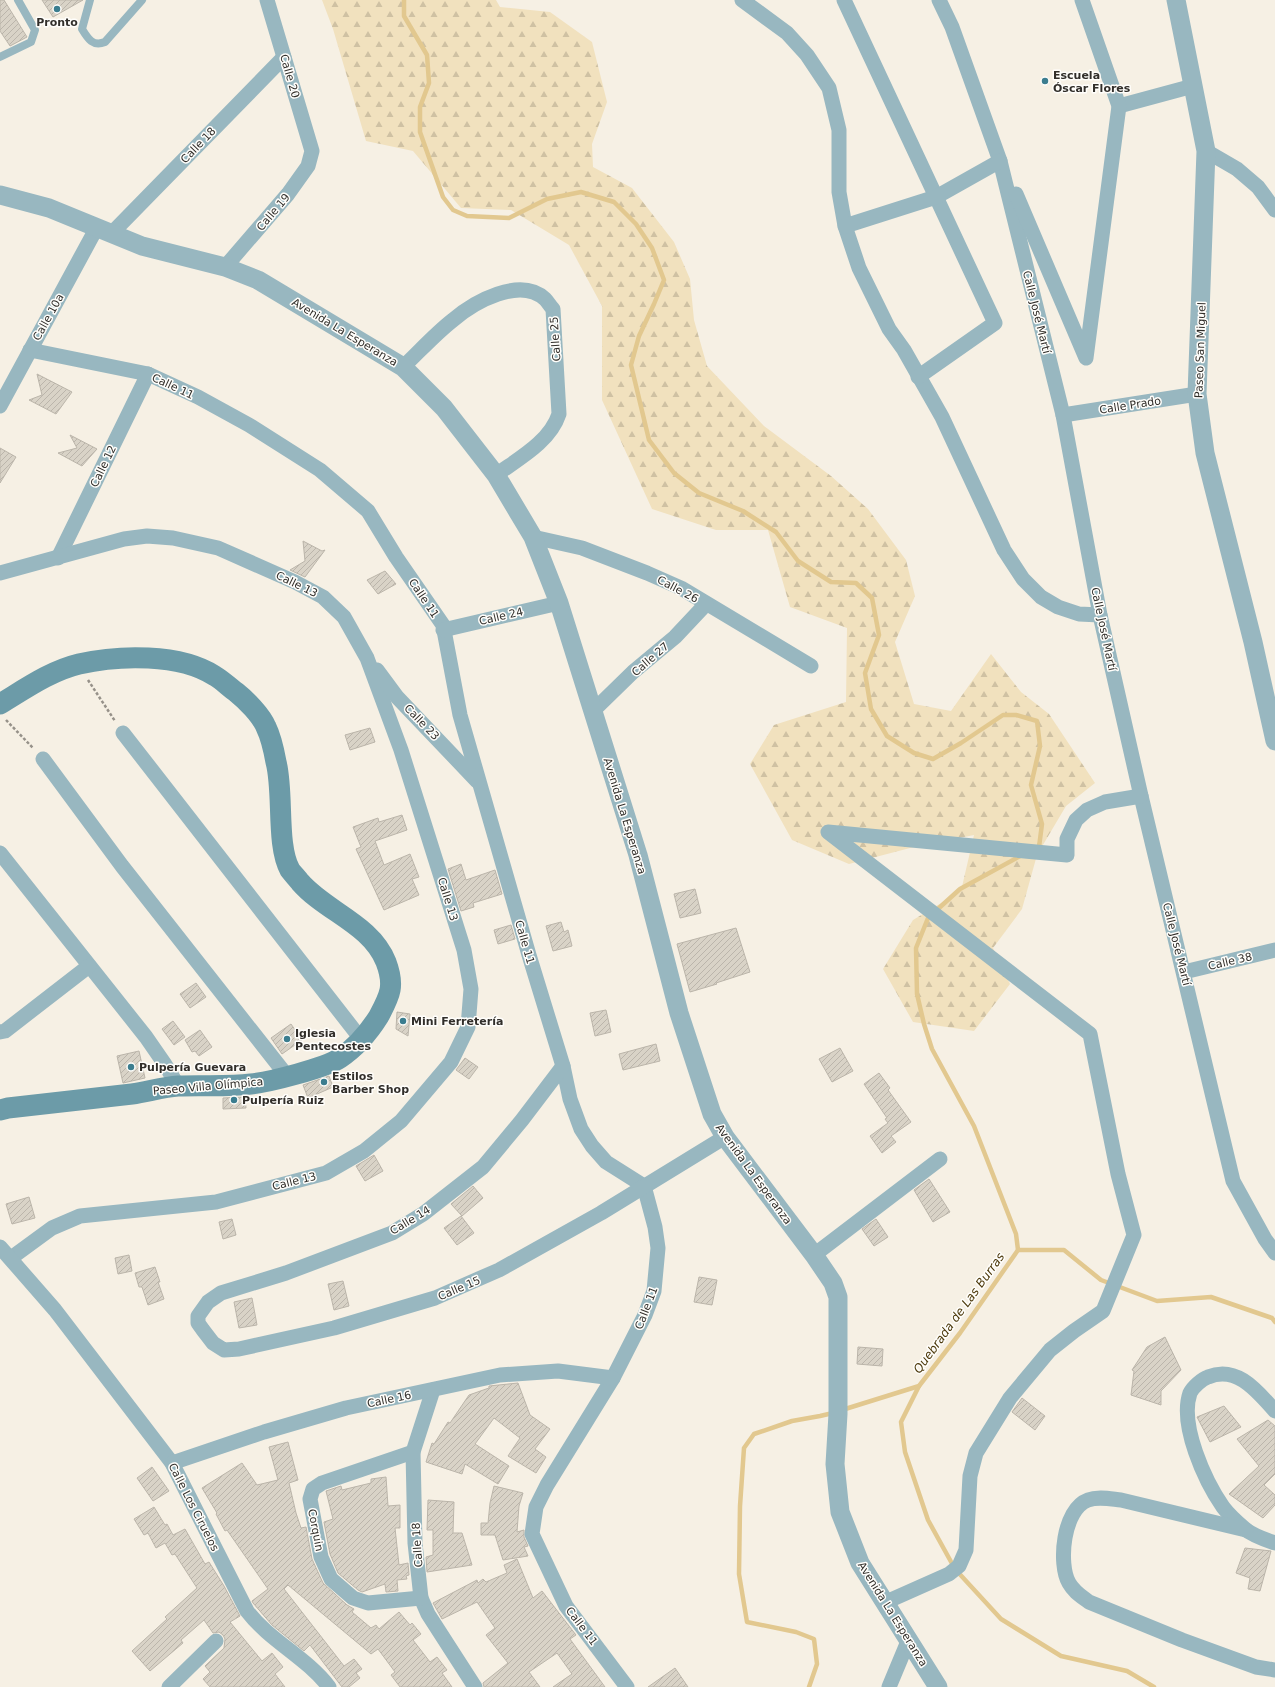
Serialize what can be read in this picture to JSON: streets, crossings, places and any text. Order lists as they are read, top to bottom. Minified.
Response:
{"streets":{"main road":["Paseo Villa Olímpica"],"street":["Calle 20","Calle 18","Calle 19","Calle José Martí","Calle 10a","Avenida La Esperanza","Calle 25","Paseo San Miguel","Calle 11","Calle Prado","Calle 12","Calle 13","Calle 26","Calle 24","Calle 27","Calle 23","Calle 38","Calle 14","Calle 15","Calle 16","Calle Los Ciruelos","Corquin"]},"crossings":[["Calle 20","Calle 18"],["Calle 20","Calle 19"],["Calle 18","Calle 10a"],["Calle 18","Avenida La Esperanza"],["Calle 18","Calle 16"],["Calle 18","Corquin"],["Calle 19","Avenida La Esperanza"],["Calle José Martí","Calle Prado"],["Calle José Martí","Calle 38"],["Calle 10a","Avenida La Esperanza"],["Calle 10a","Calle 11"],["Avenida La Esperanza","Calle 25"],["Avenida La Esperanza","Calle 26"],["Avenida La Esperanza","Calle 24"],["Avenida La Esperanza","Calle 27"],["Avenida La Esperanza","Calle 15"],["Paseo San Miguel","Calle Prado"],["Calle 11","Calle 12"],["Calle 11","Calle 24"],["Calle 11","Calle 23"],["Calle 11","Calle 14"],["Calle 11","Calle 15"],["Calle 11","Calle 16"],["Calle 12","Calle 13"],["Calle 13","Calle 23"],["Calle 13","Calle Los Ciruelos"],["Calle 26","Calle 27"],["Calle 14","Calle 15"],["Calle 16","Calle Los Ciruelos"]],"water":["Quebrada de Las Burras"],"places":["Pronto","Escuela Óscar Flores","Mini Ferretería","Iglesia Pentecostes","Pulpería Guevara","Estilos Barber Shop","Pulpería Ruiz"]}
